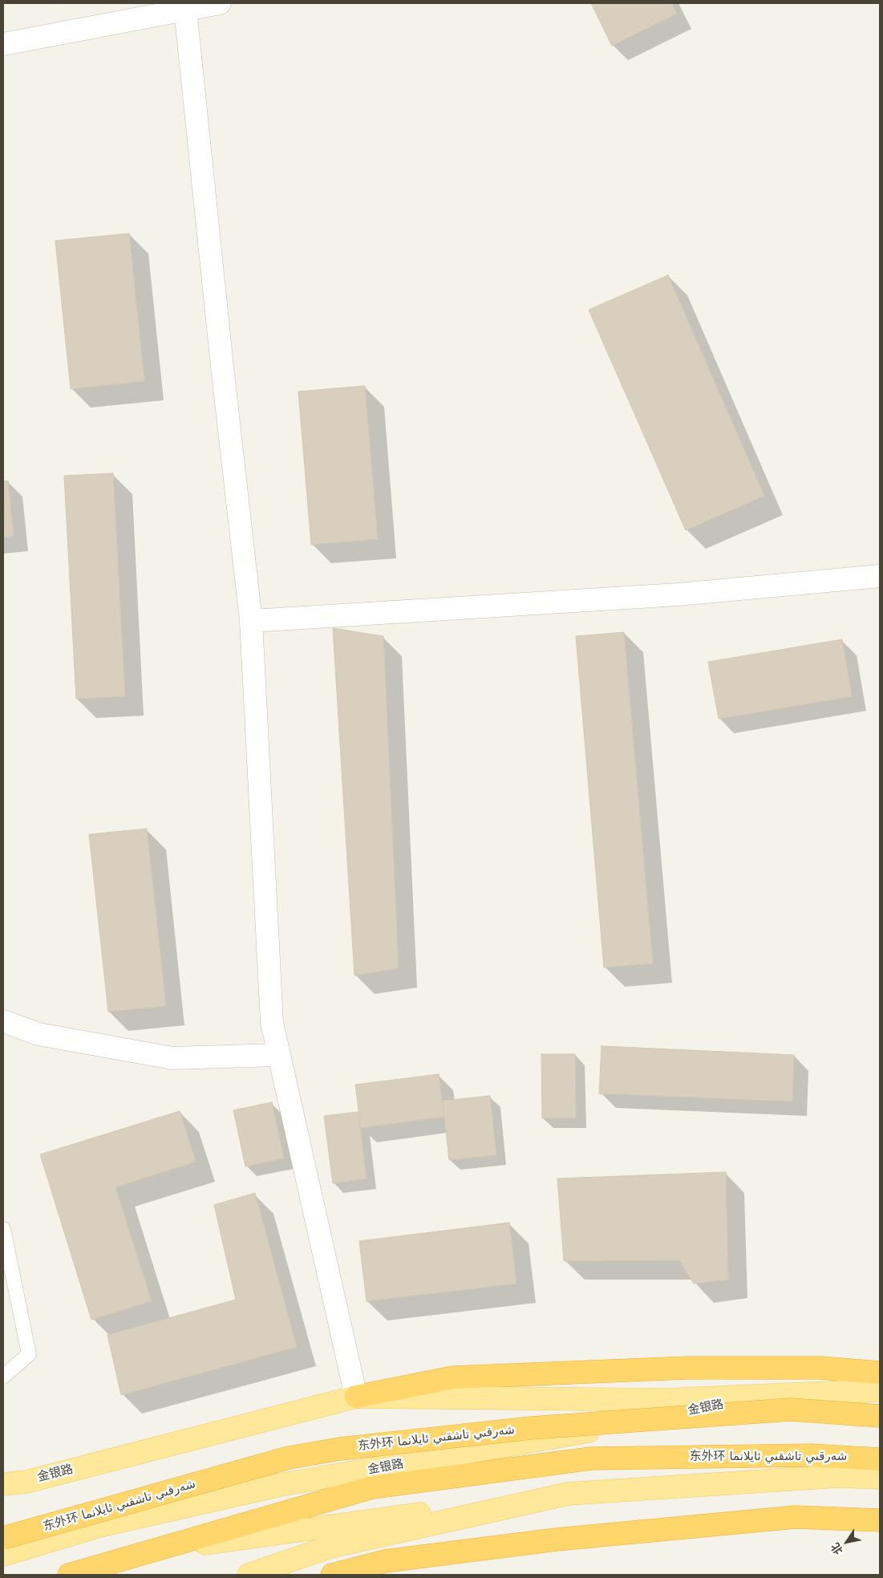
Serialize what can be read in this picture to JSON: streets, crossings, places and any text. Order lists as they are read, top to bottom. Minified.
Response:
{"streets":{"highway":["东外环 شەرقىي تاشقىي ئايلانما"],"main road":["金银路"]},"north":"bottom left"}
